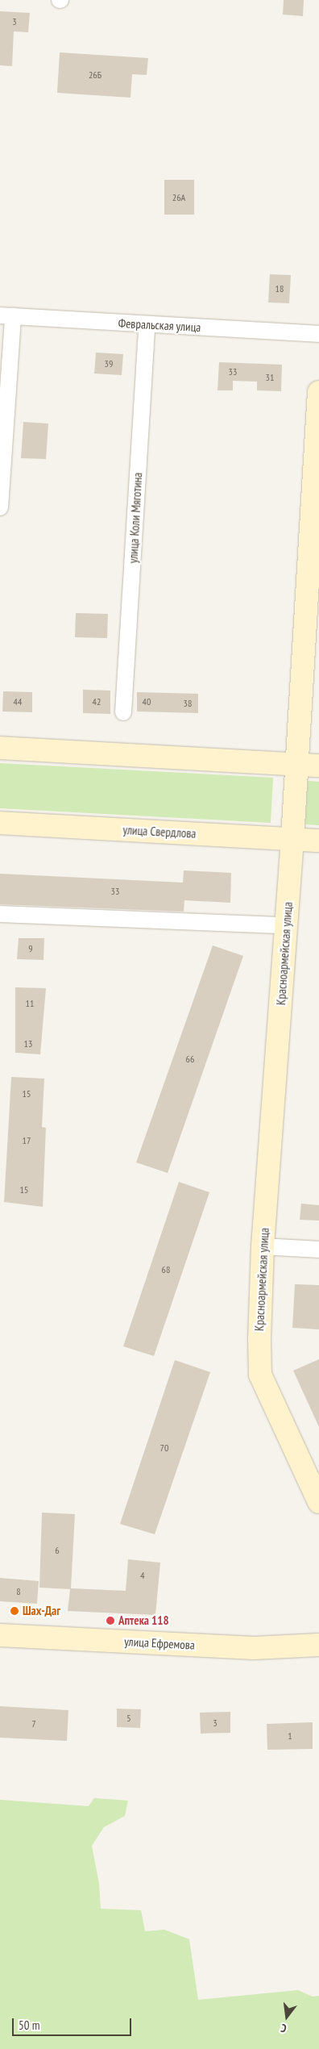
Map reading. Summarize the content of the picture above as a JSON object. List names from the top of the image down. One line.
{"streets":{"street":["Февральская улица","улица Коли Мяготина","улица Свердлова","Красноармейская улица","улица Ефремова"]},"crossings":[["Февральская улица","улица Коли Мяготина"],["улица Свердлова","Красноармейская улица"]],"places":["Шах-Даг","Аптека 118"],"house_numbers":["3","26Б","26А","18","39","33","31","44","42","40","38","33","9","11","13","66","15","17","15","68","70","6","4","8","5","3","7","1"],"scale_bar":"50 m","north":"bottom"}
